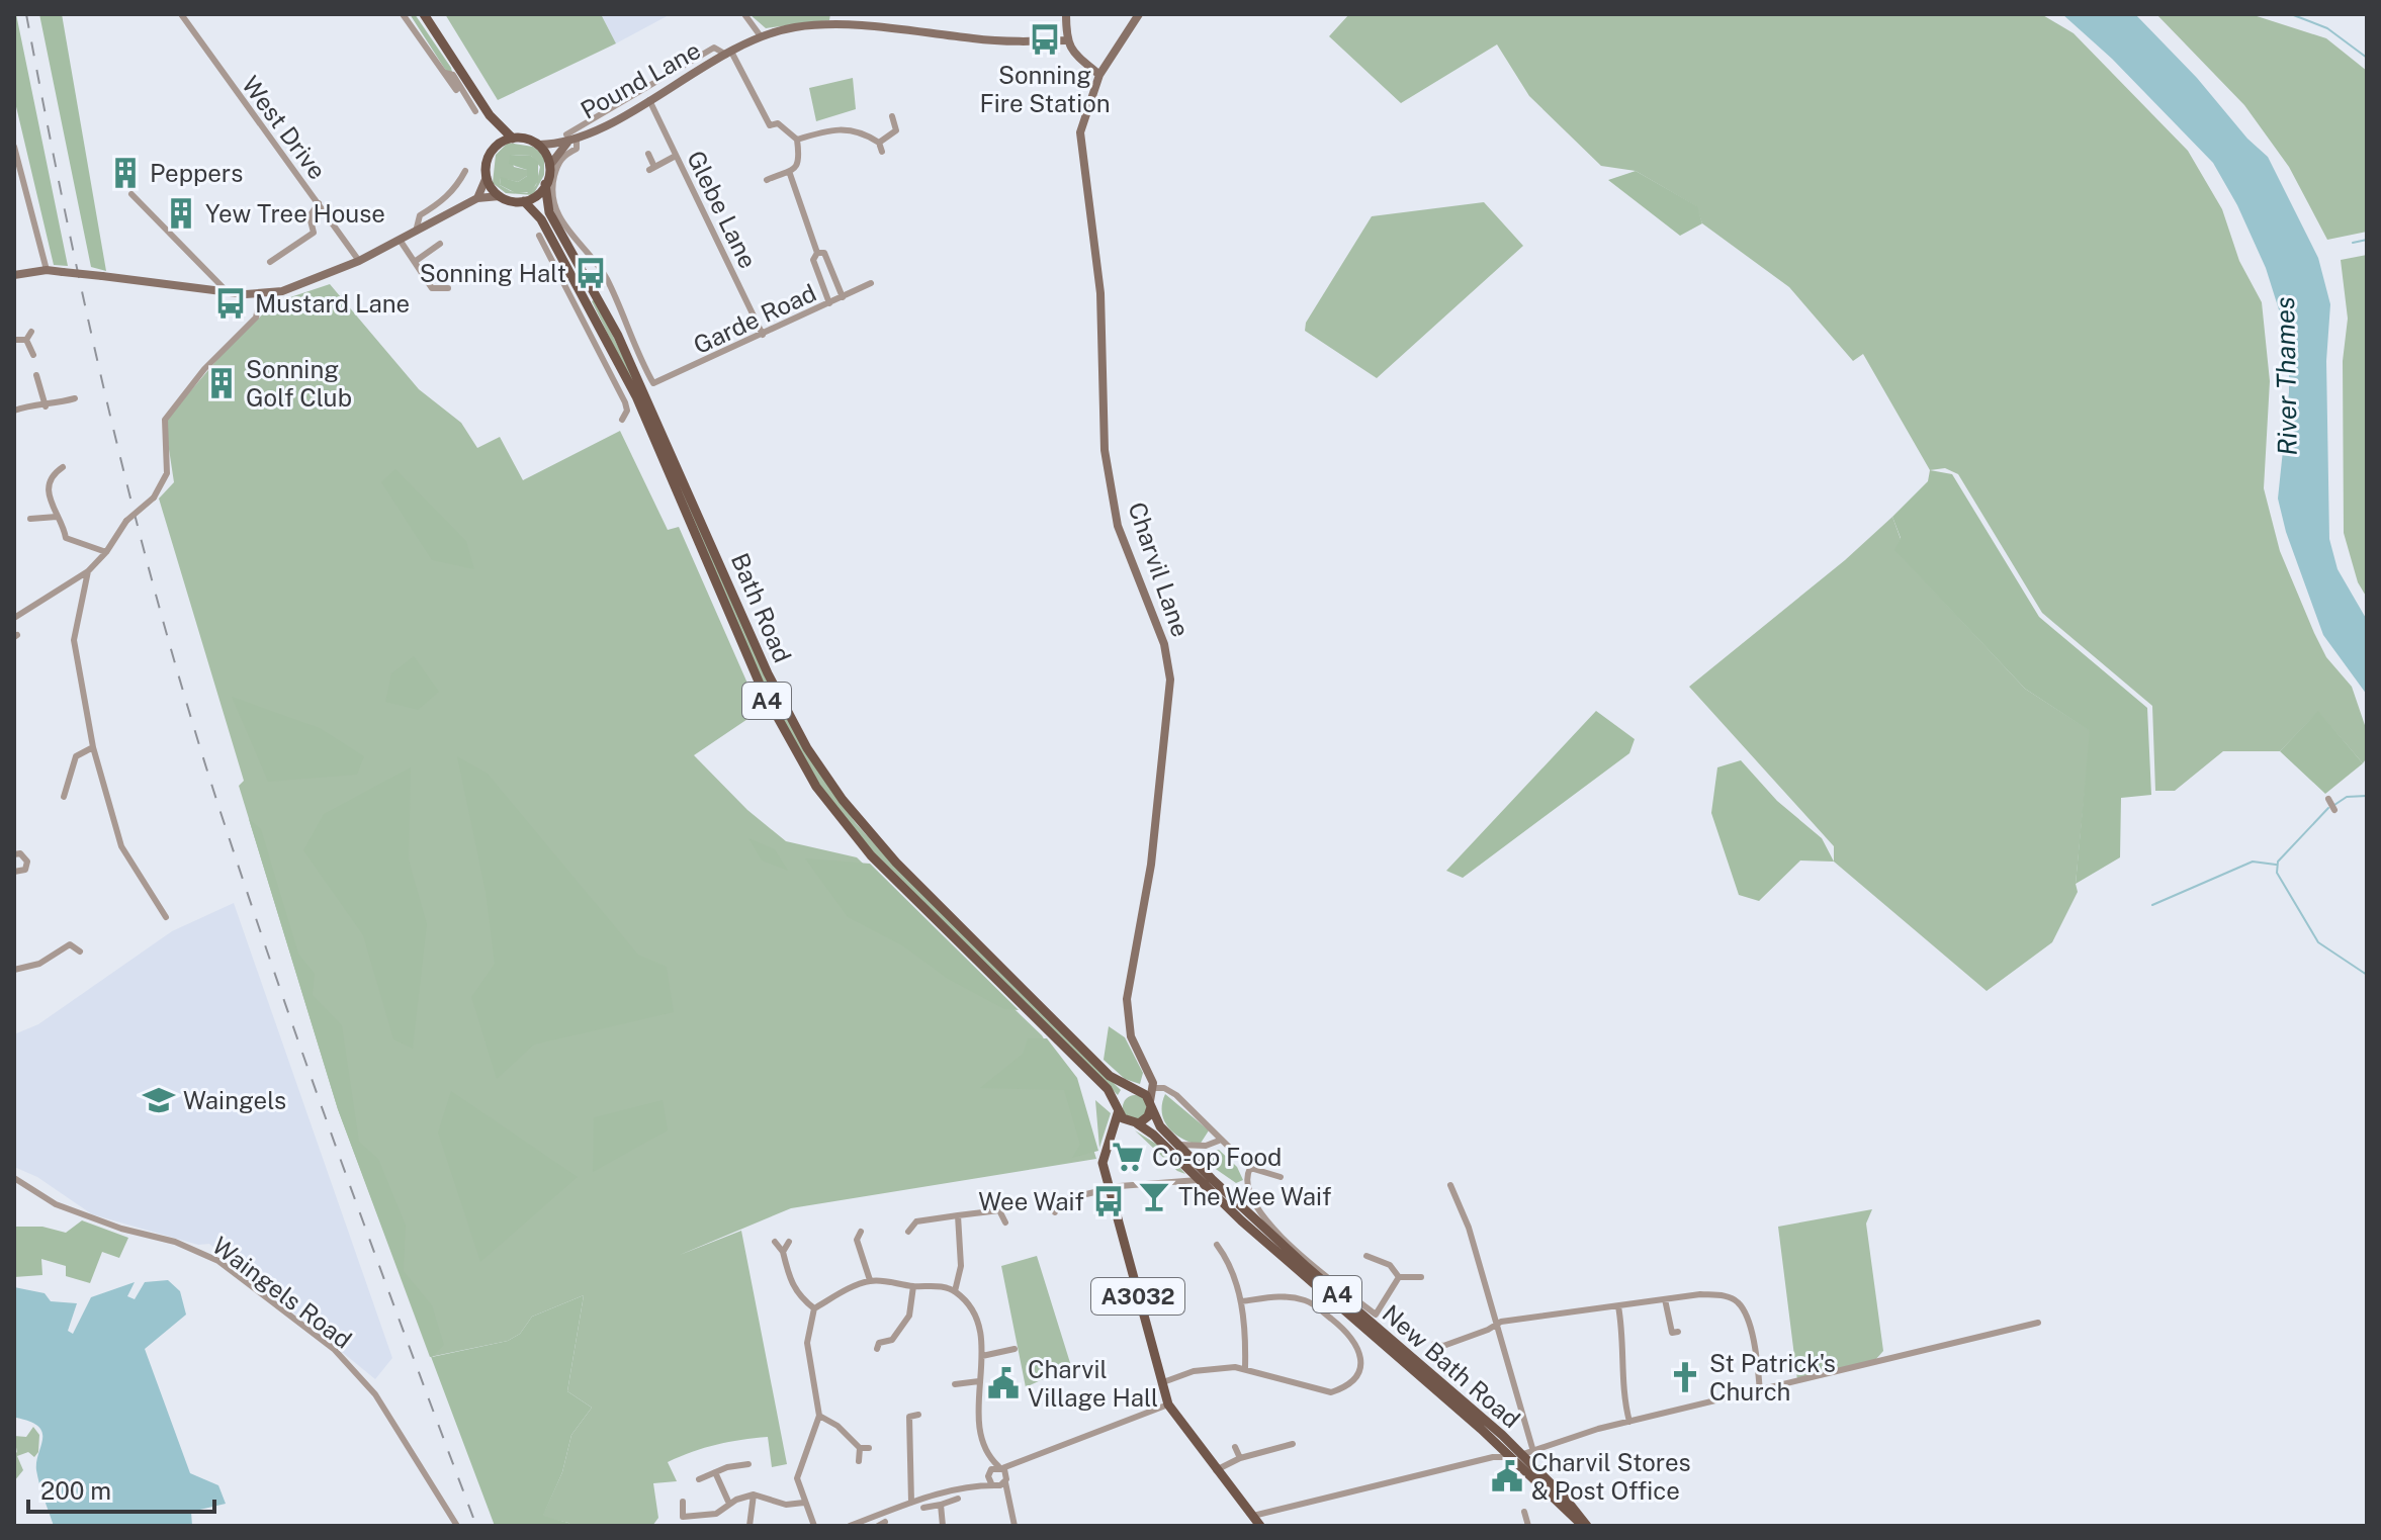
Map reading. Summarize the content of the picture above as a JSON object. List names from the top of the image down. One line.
{"streets":{"main road":["Pound Lane","Charvil Lane","Bath Road","A4","A3032","New Bath Road"],"street":["West Drive","Glebe Lane","Garde Road","Waingels Road"]},"crossings":[["Pound Lane","Glebe Lane"],["Pound Lane","Garde Road"],["Pound Lane","Bath Road"],["Glebe Lane","Garde Road"],["Charvil Lane","Bath Road"],["Charvil Lane","A3032"],["Charvil Lane","New Bath Road"],["Bath Road","A3032"],["Bath Road","New Bath Road"],["A3032","New Bath Road"]],"water":["River Thames"],"places":{"bus stop":["Sonning Fire Station","Sonning Halt","Mustard Lane","Wee Waif"],"building":["Peppers","Yew Tree House","Sonning Golf Club"],"school or university":["Waingels"],"supermarket":["Co-op Food"],"bar":["The Wee Waif"],"church":["St Patrick's Church"],"public building":["Charvil Village Hall","Charvil Stores & Post Office"]},"scale_bar":"200 m"}
